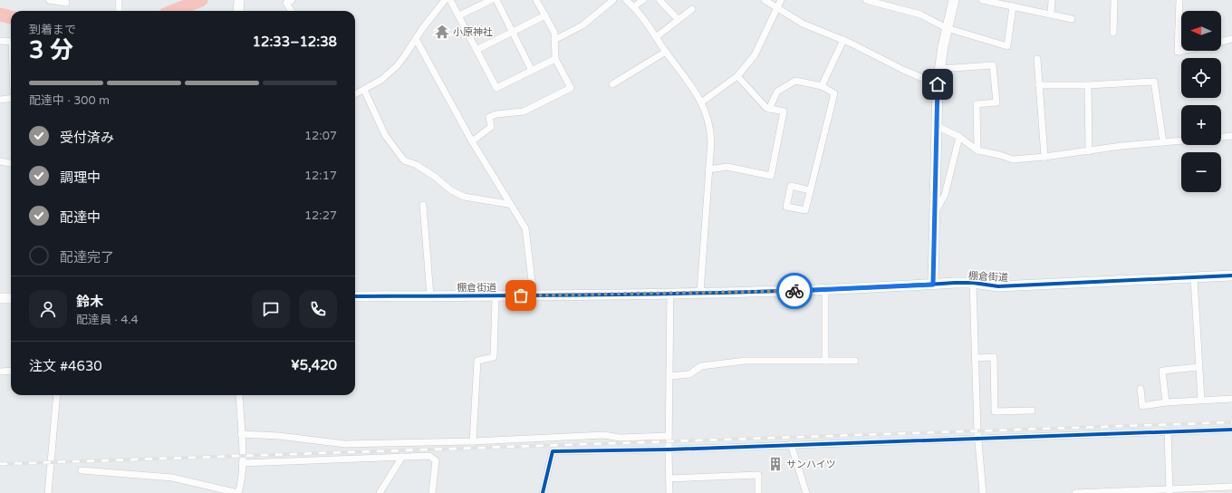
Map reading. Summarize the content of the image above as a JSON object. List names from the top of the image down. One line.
{"streets":{"street":["棚倉街道"]},"places":{"temple":["小原神社"],"building":["サンハイツ"]},"north":"left","page":{"map_buttons":["+","−"],"heading":["3 分","到着まで","12:33–12:38"],"panel":["鈴木","配達員 · 4.4","注文 #4630","¥5,420"],"bar":"配達中 · 300 m","list":[["受付済み","12:07"],["調理中","12:17"],["配達中","12:27"],"配達完了"]}}
